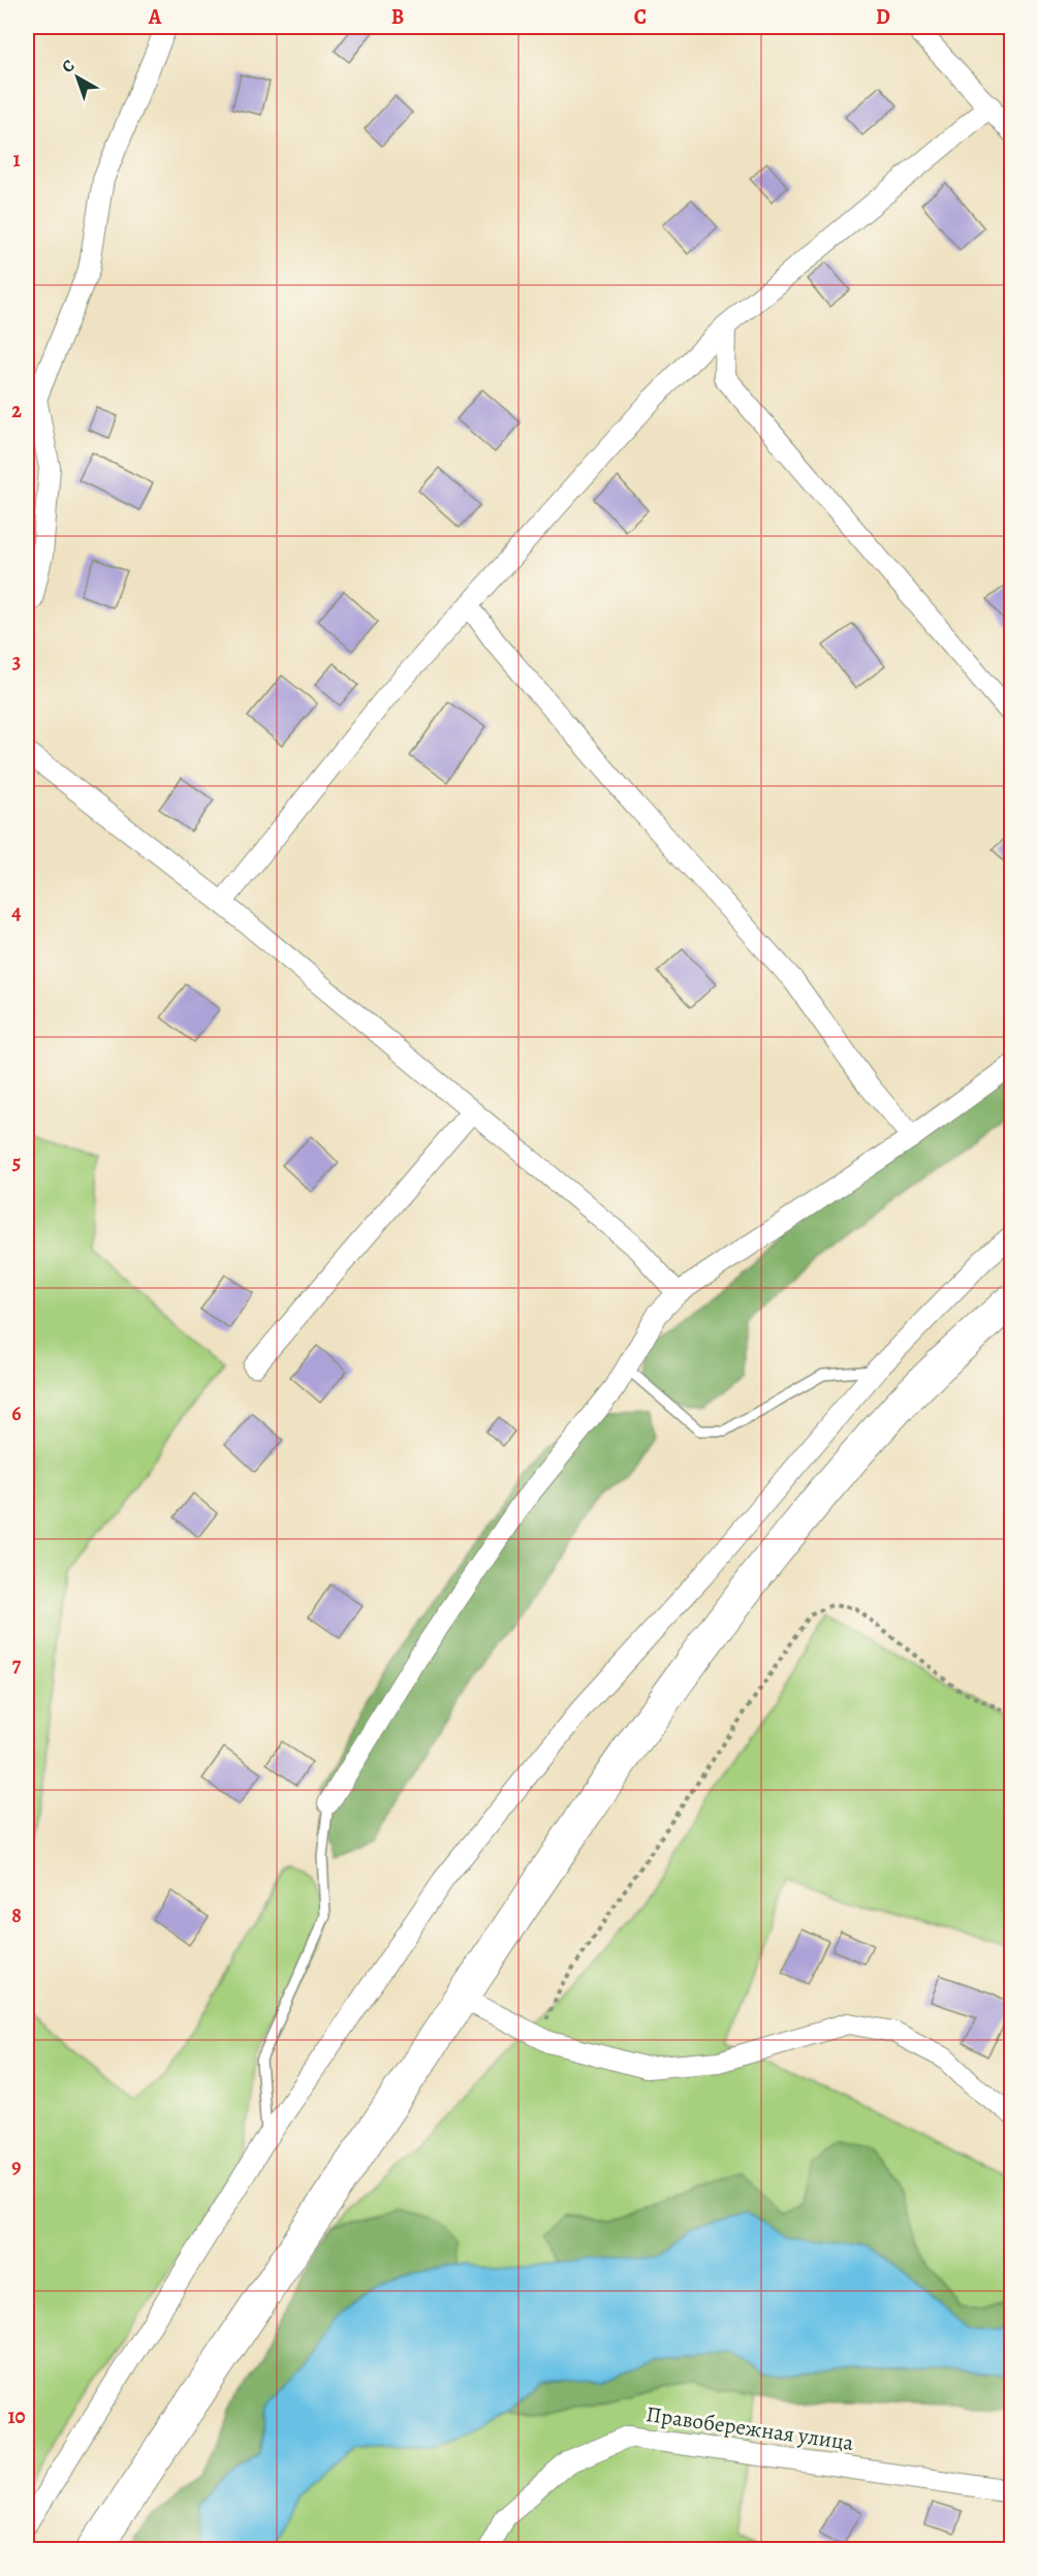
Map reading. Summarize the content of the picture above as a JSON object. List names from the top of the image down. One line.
{"streets":{"street":["Правобережная улица"]},"north":"top left","grid":{"columns":["A","B","C","D"],"rows":["1","2","3","4","5","6","7","8","9","10"]}}
